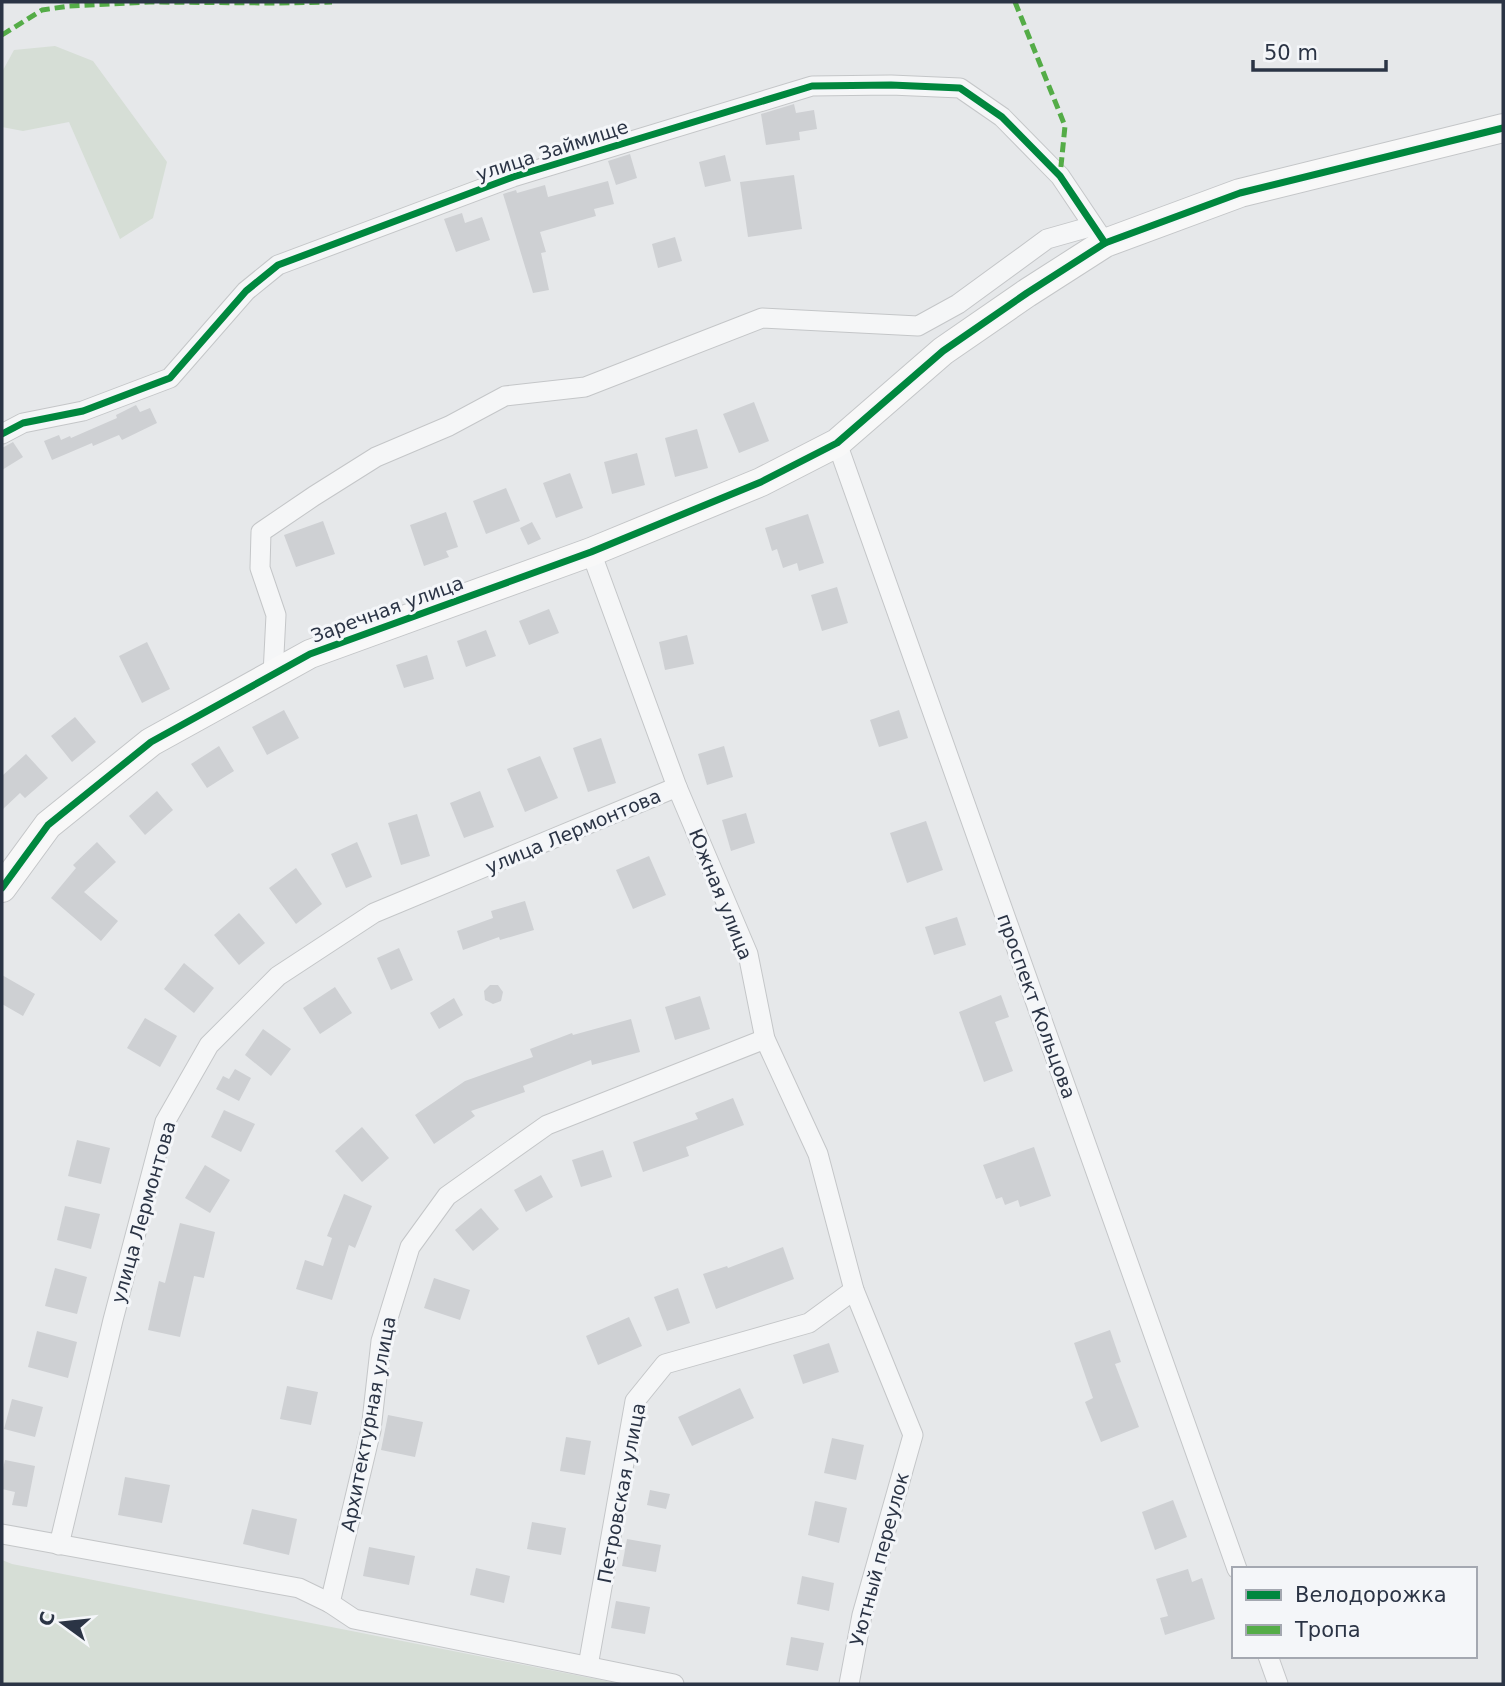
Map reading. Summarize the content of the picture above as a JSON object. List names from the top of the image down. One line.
{"streets":{"street":["улица Займище","Заречная улица","улица Лермонтова","Южная улица","проспект Кольцова","Архитектурная улица","Петровская улица","Уютный переулок"]},"crossings":[["улица Займище","Заречная улица"],["Заречная улица","Южная улица"],["Заречная улица","проспект Кольцова"],["улица Лермонтова","Южная улица"],["Южная улица","Архитектурная улица"],["Южная улица","Петровская улица"],["Южная улица","Уютный переулок"]],"legend":["Велодорожка","Тропа"],"scale_bar":"50 m","north":"left"}
